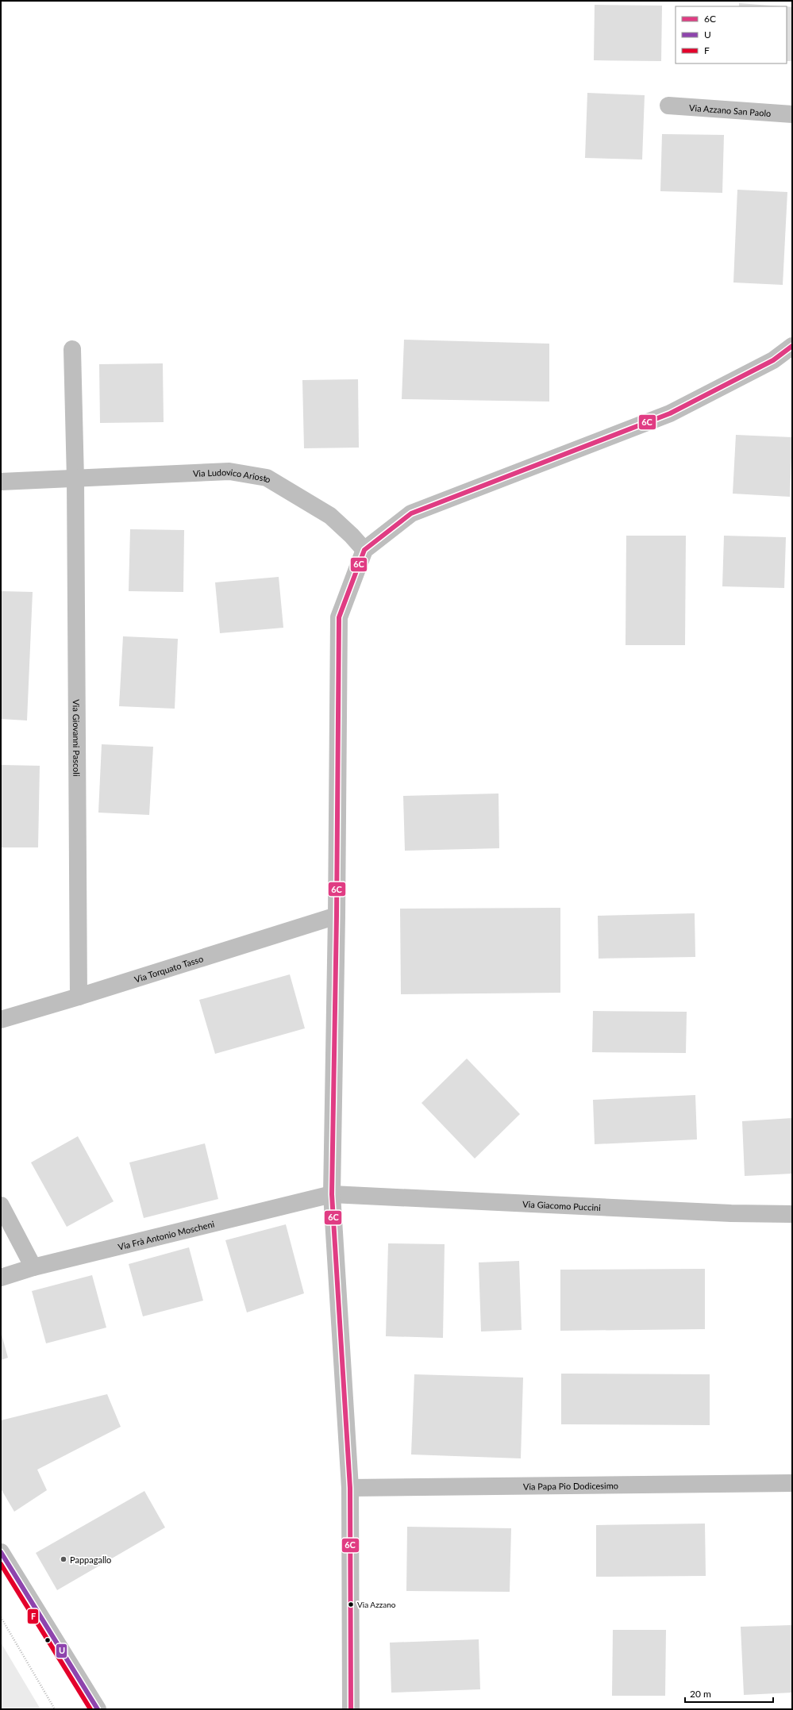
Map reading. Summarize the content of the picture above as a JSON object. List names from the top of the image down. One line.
{"streets":{"street":["Via Azzano San Paolo","Via Ludovico Ariosto","Via Giovanni Pascoli","Via Torquato Tasso","Via Giacomo Puccini","Via Frà Antonio Moscheni","Via Papa Pio Dodicesimo"]},"crossings":[["Via Ludovico Ariosto","Via Giovanni Pascoli"],["Via Giovanni Pascoli","Via Torquato Tasso"],["Via Giacomo Puccini","Via Frà Antonio Moscheni"]],"places":["Pappagallo","Via Azzano"],"lines":["transit line 6C","transit line U","transit line F"],"legend":["6C","U","F"],"scale_bar":"20 m"}
